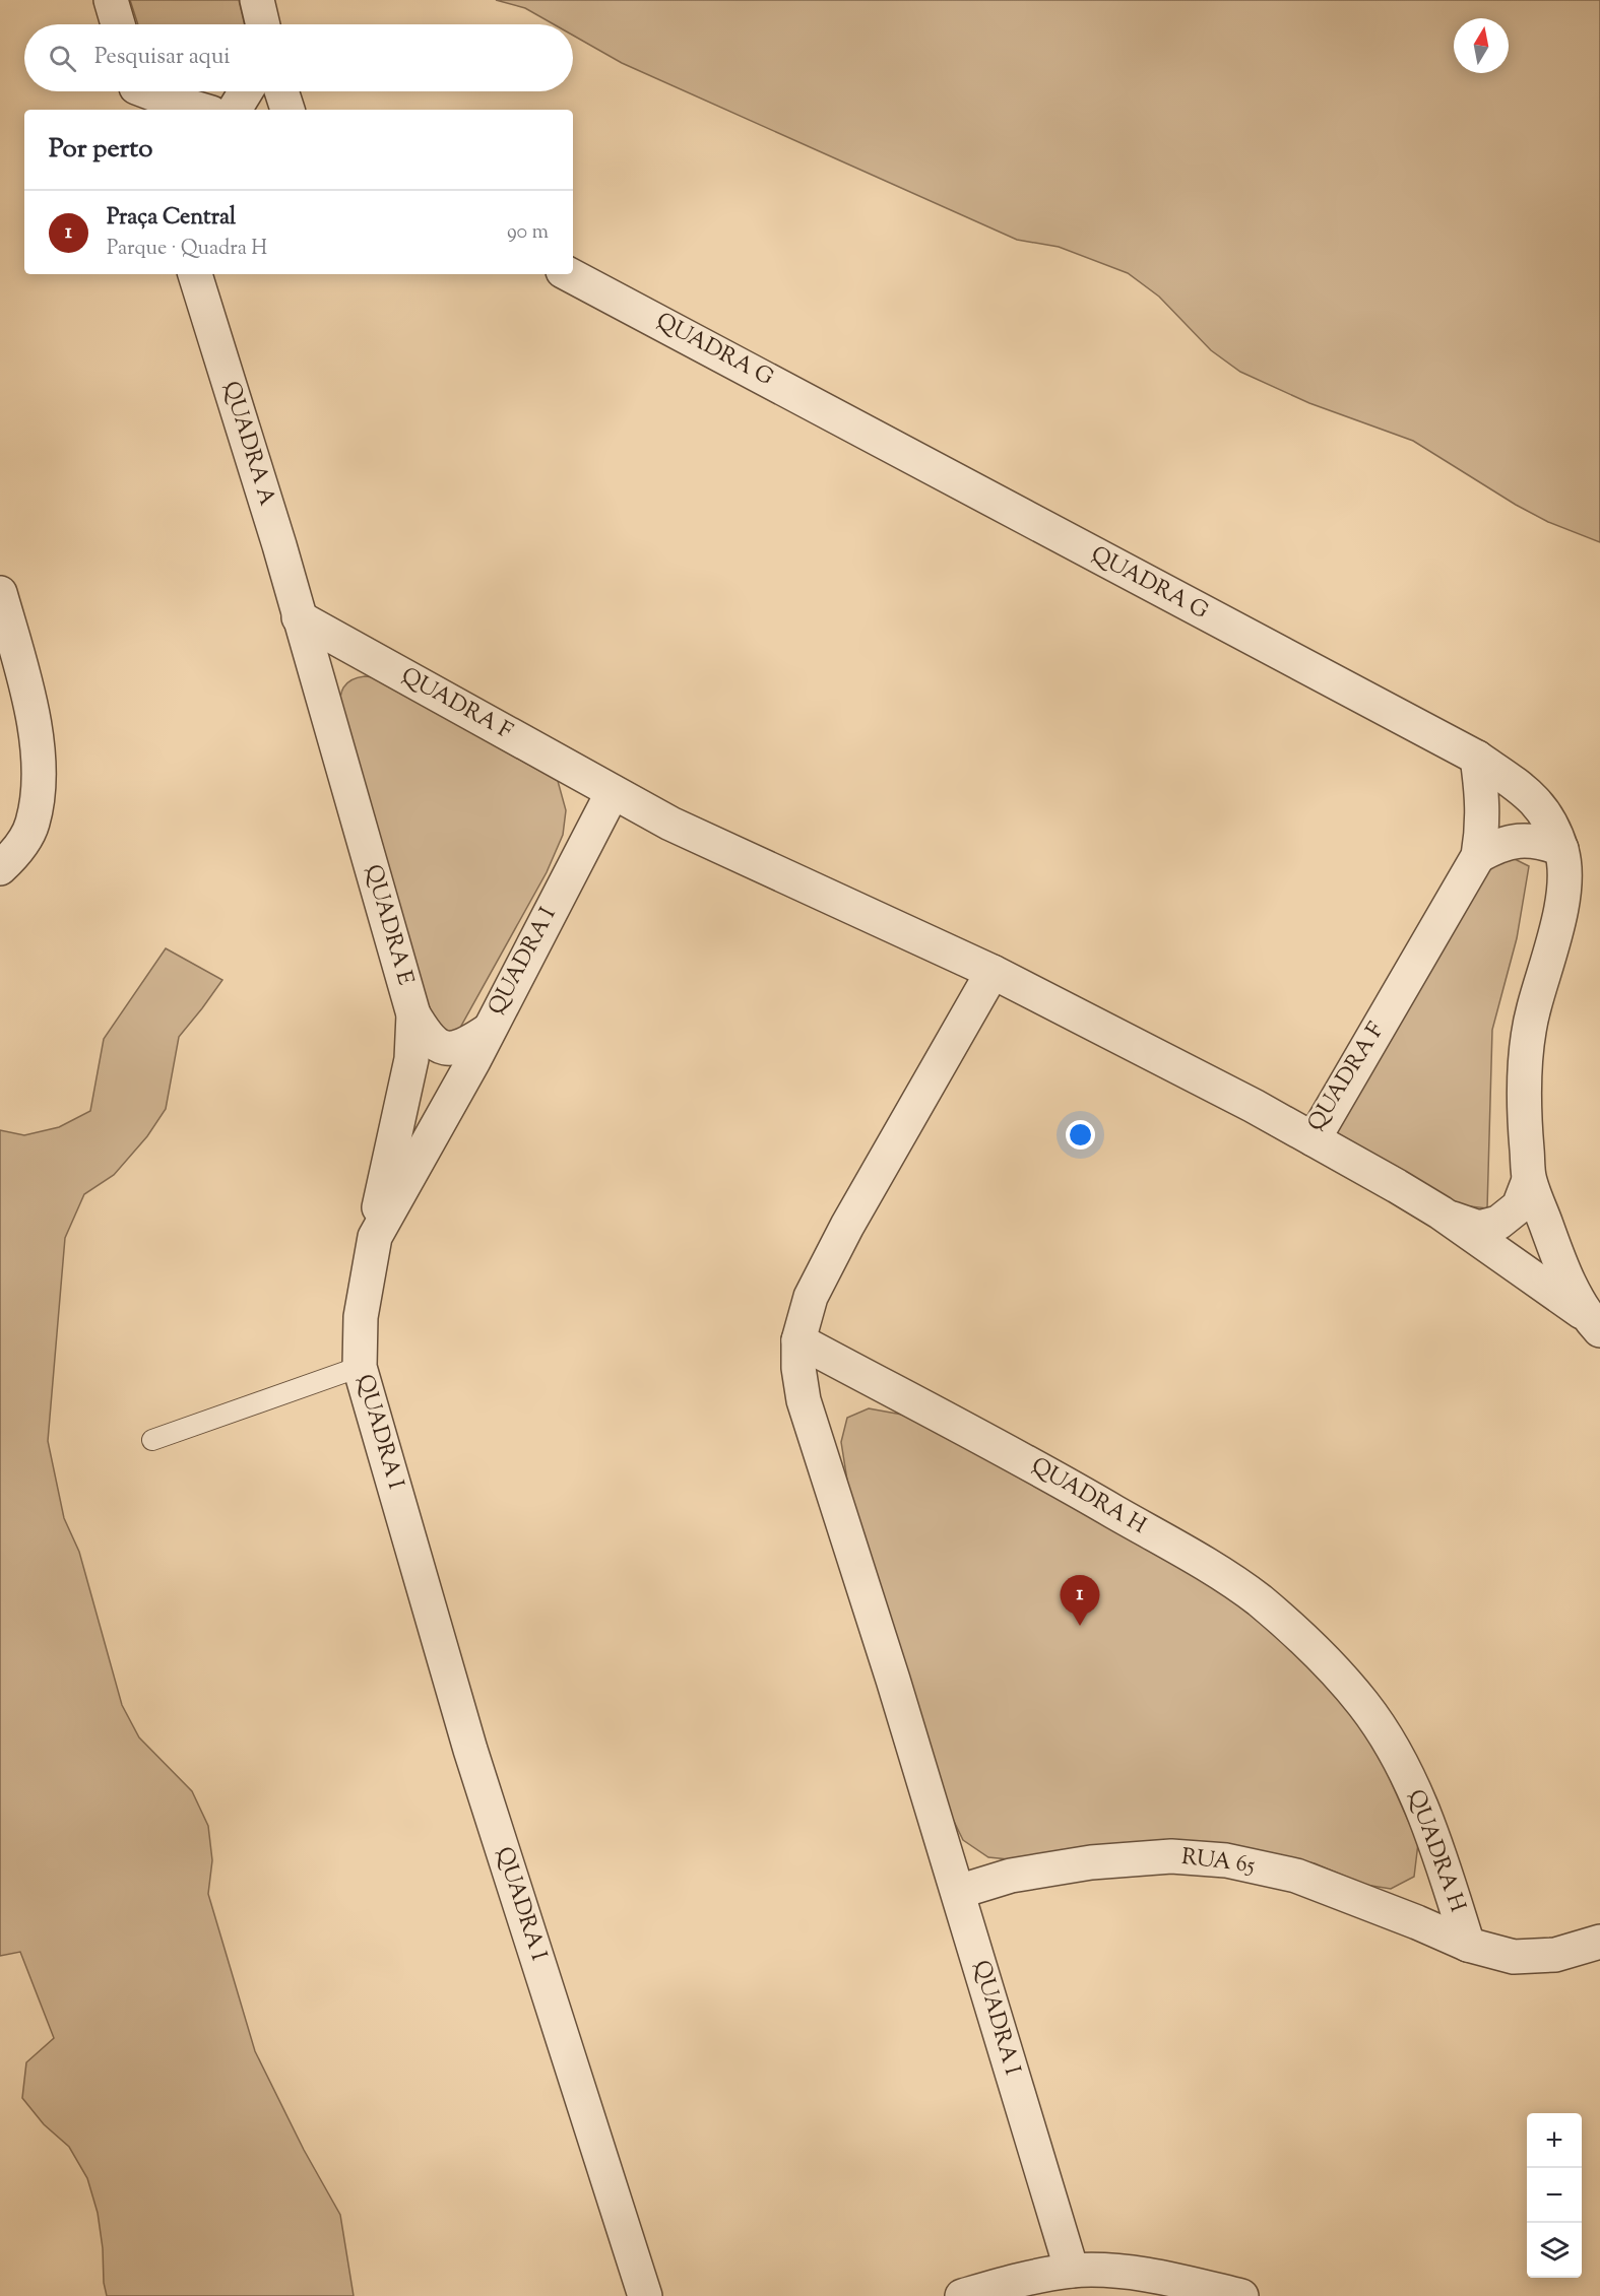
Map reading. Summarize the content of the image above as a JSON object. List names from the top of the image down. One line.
{"streets":{"street":["QUADRA G","QUADRA A","QUADRA F","QUADRA E","QUADRA I","QUADRA H","RUA 65"]},"crossings":[["QUADRA G","QUADRA F"],["QUADRA A","QUADRA F"],["QUADRA A","QUADRA E"],["QUADRA F","QUADRA E"],["QUADRA F","QUADRA I"],["QUADRA E","QUADRA I"],["QUADRA I","QUADRA H"],["QUADRA I","RUA 65"],["QUADRA H","RUA 65"]],"north":"top","page":{"search":"Pesquisar aqui","heading":"Por perto","list":[{"mark":"1","name":"Praça Central","note":"Parque · Quadra H","value":"90 m"}],"pins":"1","map_buttons":["+","−"]}}
